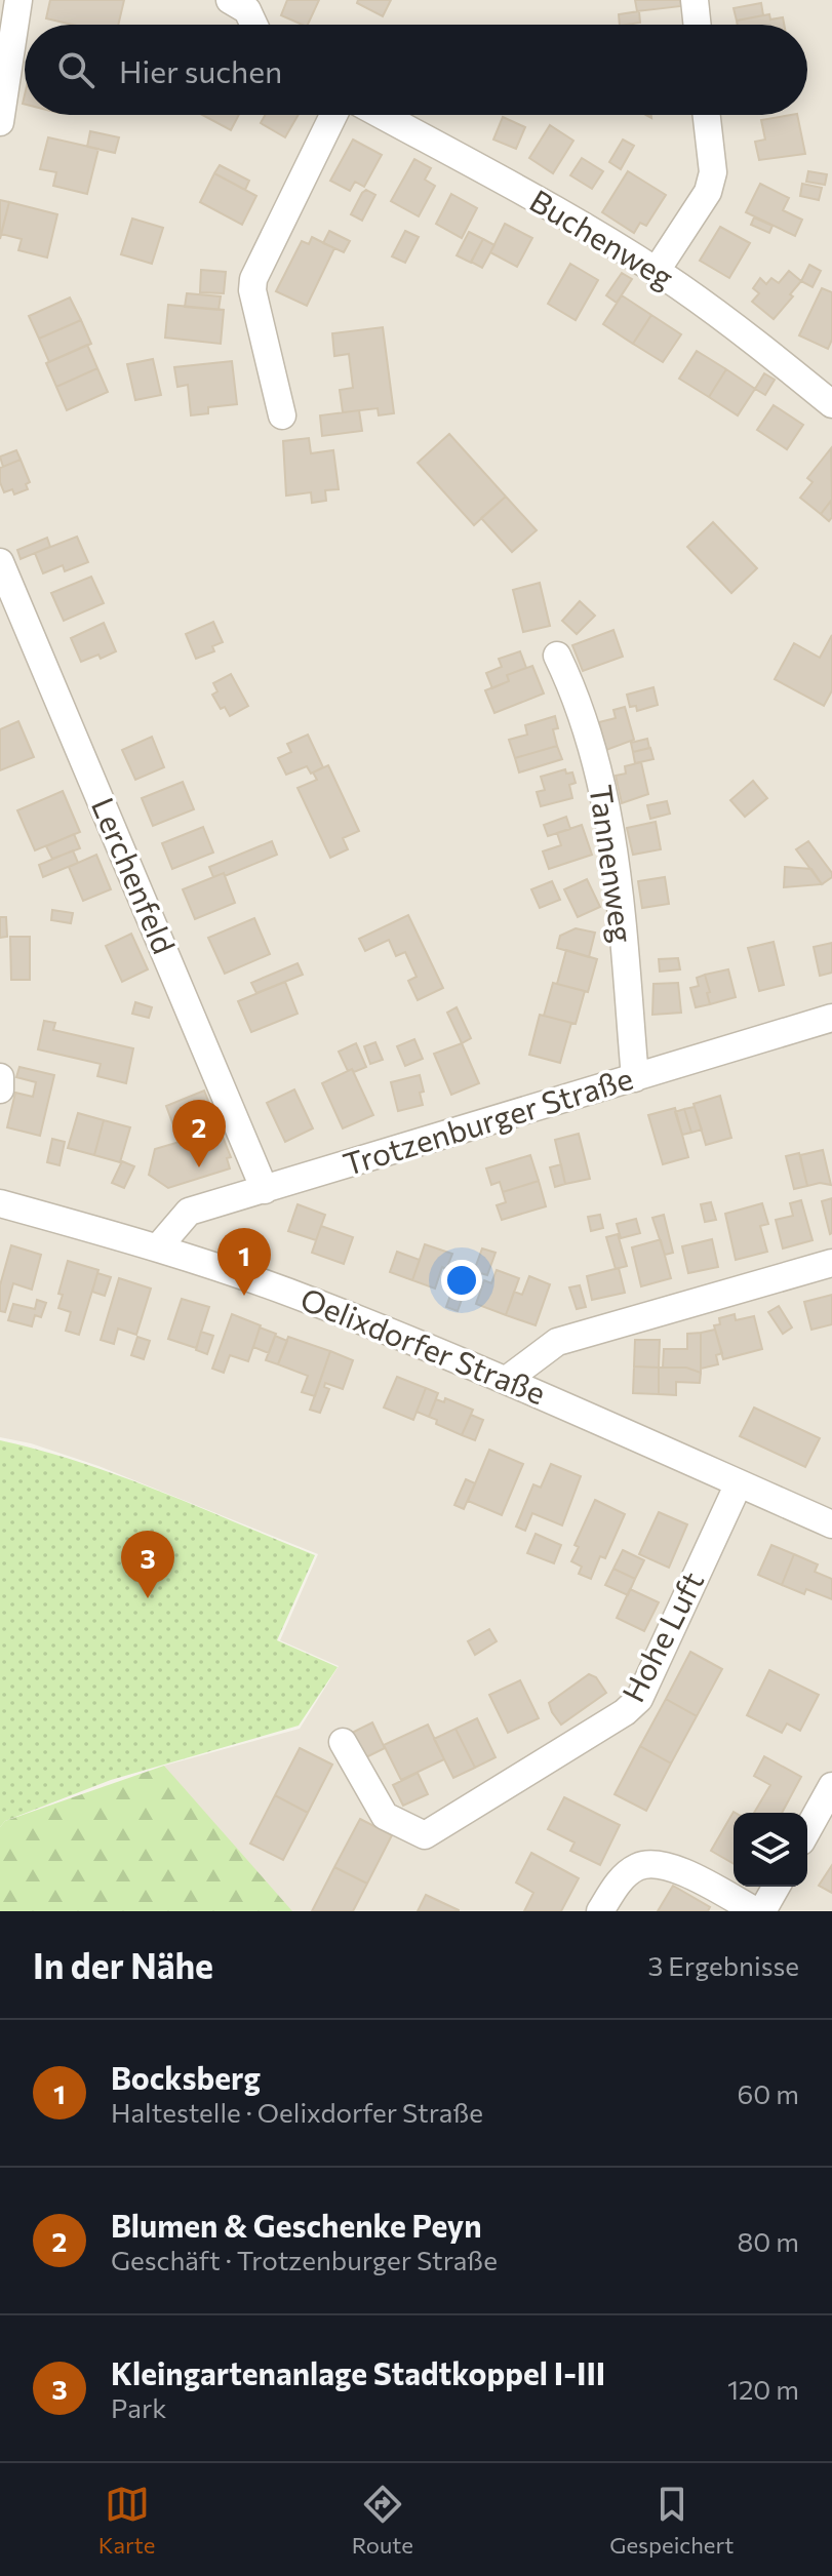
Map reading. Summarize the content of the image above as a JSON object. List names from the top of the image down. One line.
{"streets":{"street":["Buchenweg","Tannenweg","Lerchenfeld","Trotzenburger Straße","Oelixdorfer Straße","Hohe Luft"]},"crossings":[["Tannenweg","Trotzenburger Straße"],["Lerchenfeld","Trotzenburger Straße"],["Trotzenburger Straße","Oelixdorfer Straße"],["Oelixdorfer Straße","Hohe Luft"]],"page":{"search":"Hier suchen","pins":["2","1","3"],"heading":["In der Nähe","3 Ergebnisse"],"list":[{"mark":"1","name":"Bocksberg","note":"Haltestelle · Oelixdorfer Straße","value":"60 m"},{"mark":"2","name":"Blumen & Geschenke Peyn","note":"Geschäft · Trotzenburger Straße","value":"80 m"},{"mark":"3","name":"Kleingartenanlage Stadtkoppel I-III","note":"Park","value":"120 m"}],"nav":["Karte","Route","Gespeichert"]}}
